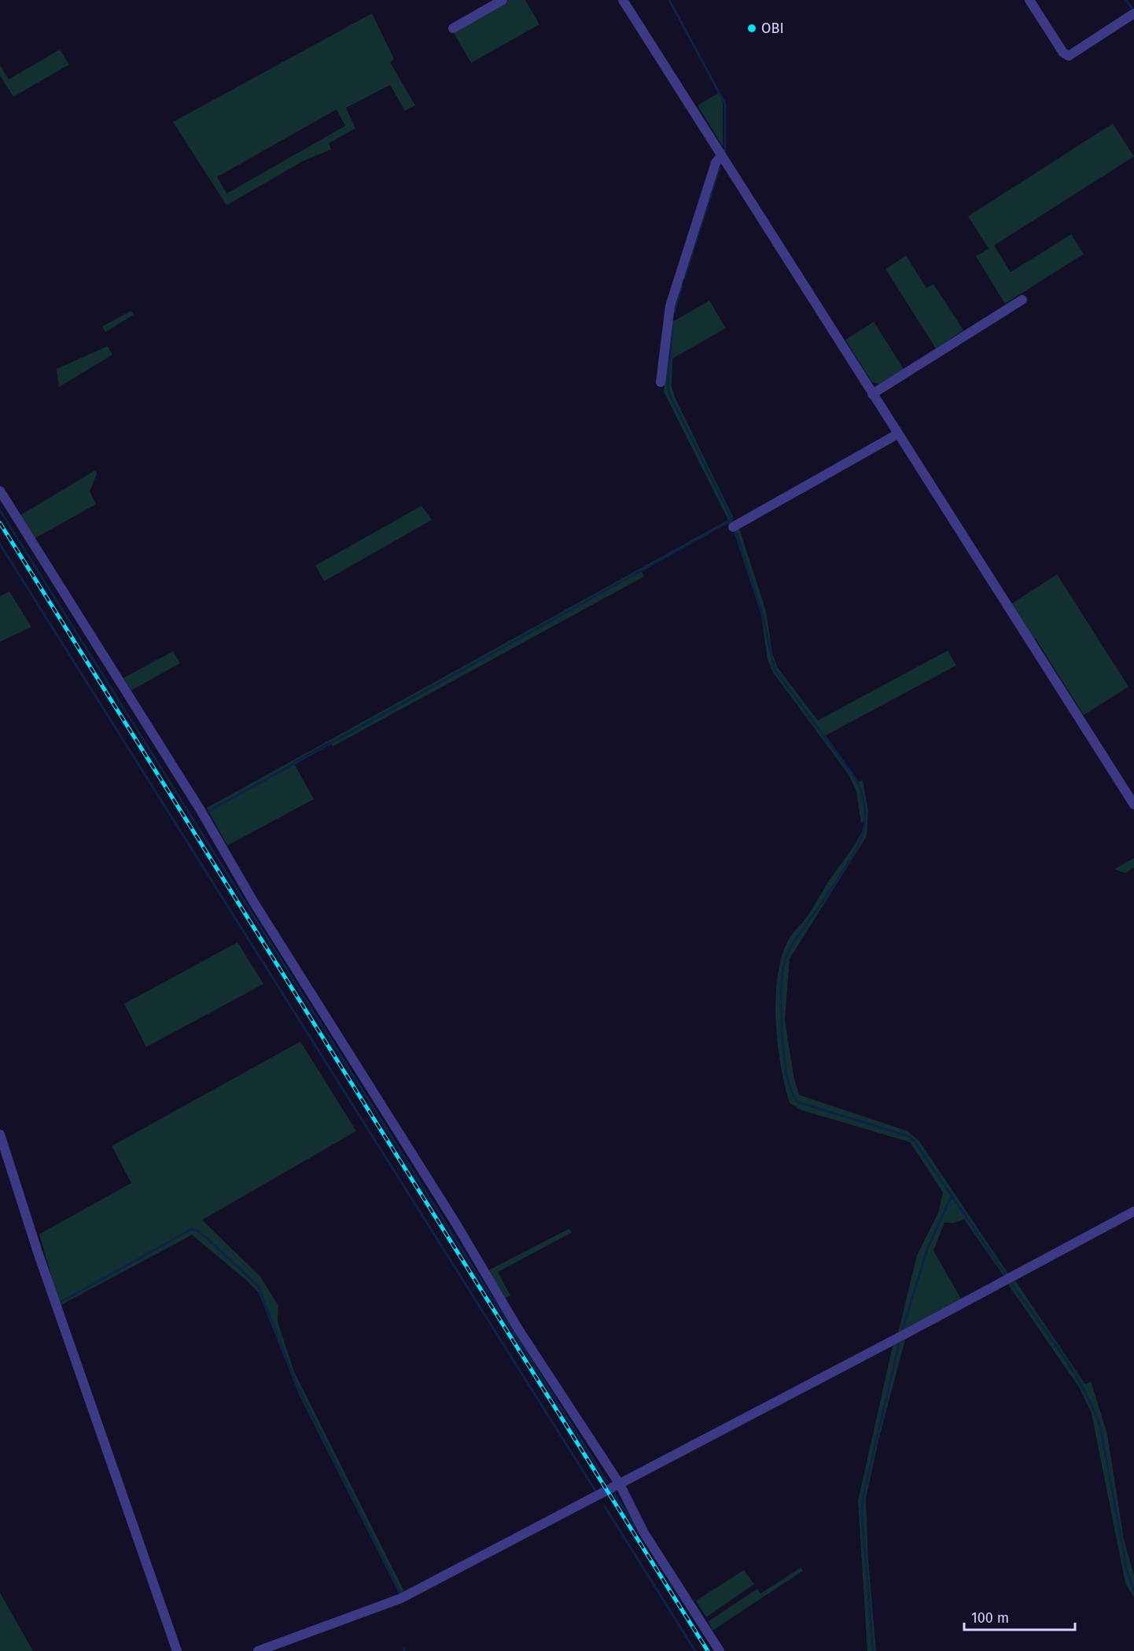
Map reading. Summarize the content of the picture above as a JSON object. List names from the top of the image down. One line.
{"places":["OBI"],"scale_bar":"100 m"}
